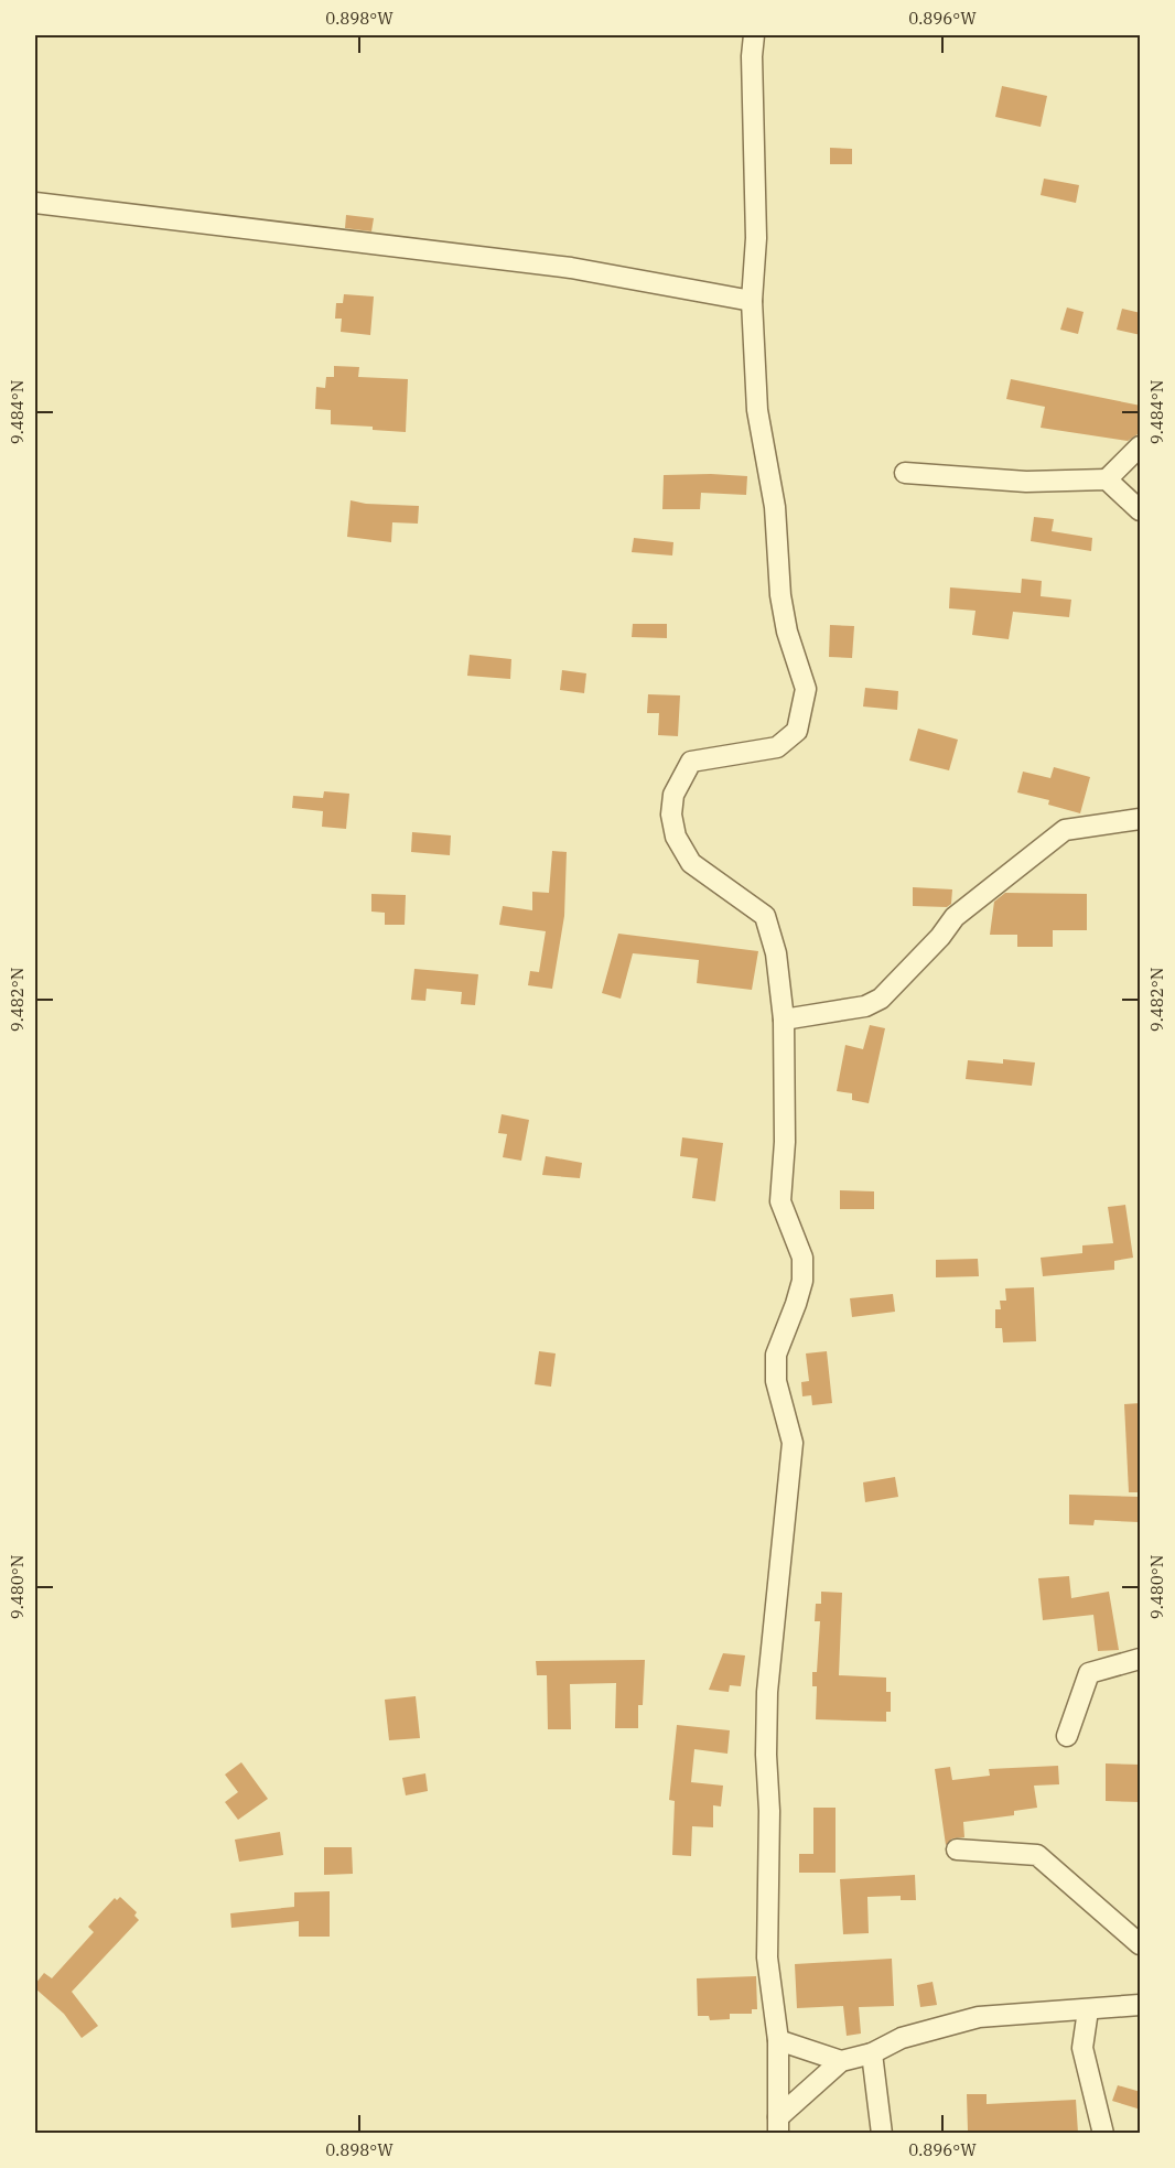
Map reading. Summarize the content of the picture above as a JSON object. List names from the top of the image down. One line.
{"coordinates":["0.898°W","0.896°W","9.484°N","9.482°N","9.480°N"]}
